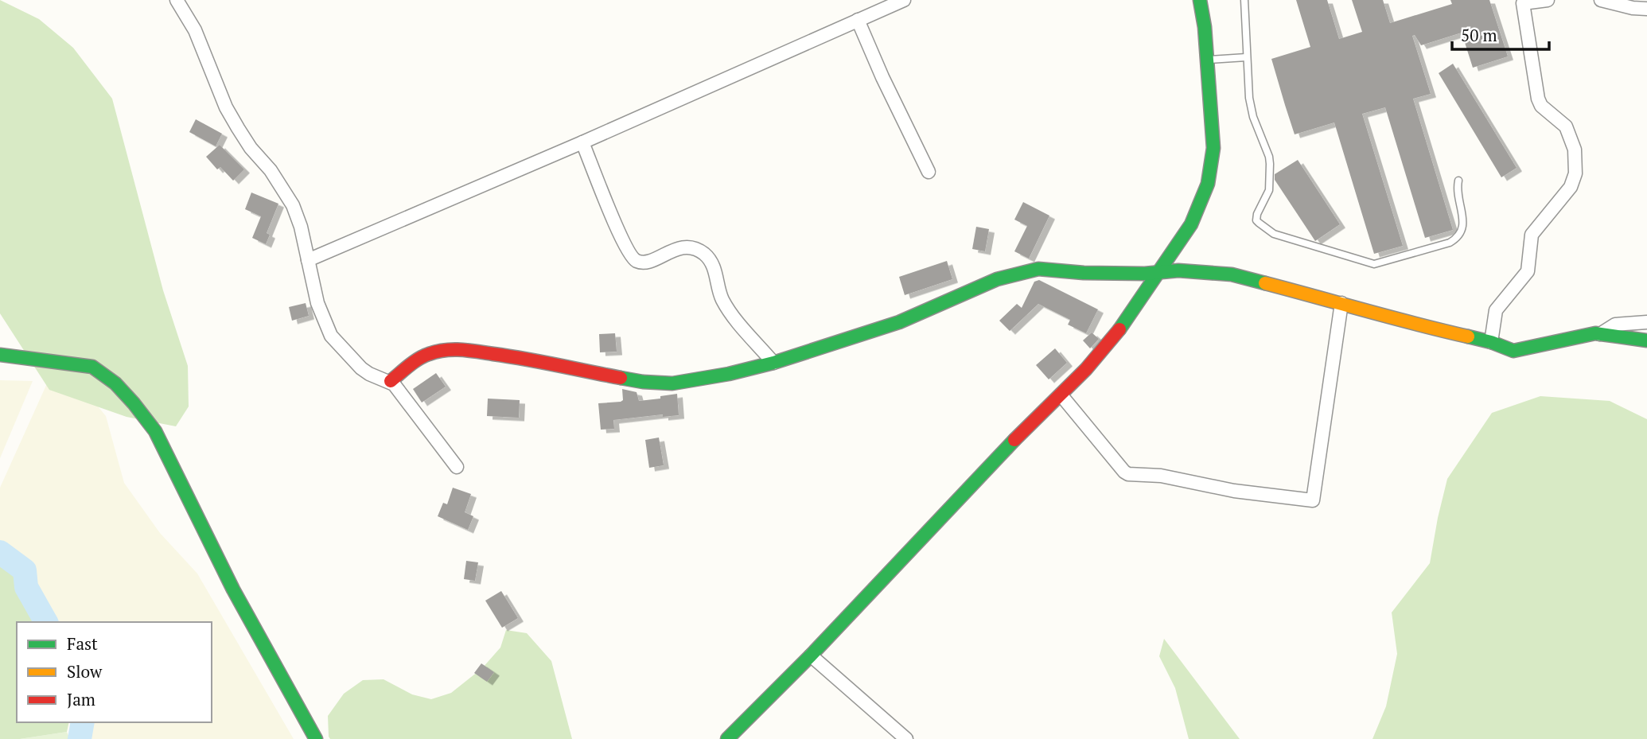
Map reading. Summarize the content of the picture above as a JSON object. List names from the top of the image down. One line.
{"legend":["Fast","Slow","Jam"],"scale_bar":"50 m"}
